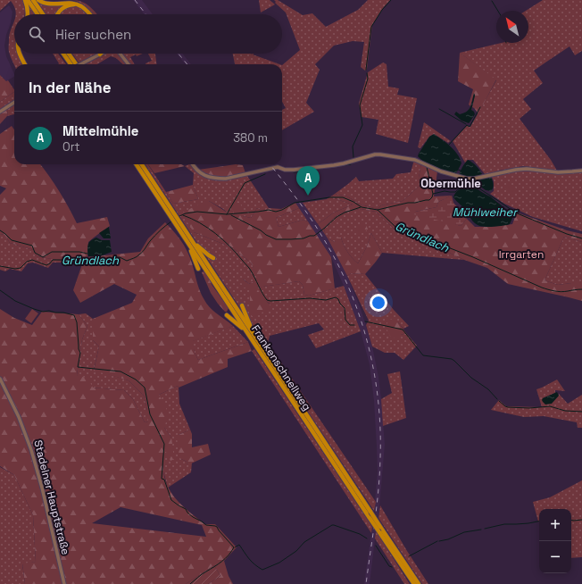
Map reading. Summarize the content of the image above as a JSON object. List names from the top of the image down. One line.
{"streets":{"highway":["Frankenschnellweg"],"street":["Stadelner Hauptstraße"]},"districts":["Obermühle"],"water":["Mühlweiher","Gründlach"],"parks":["Irrgarten"],"north":"top left","page":{"search":"Hier suchen","heading":"In der Nähe","list":[{"mark":"A","name":"Mittelmühle","note":"Ort","value":"380 m"}],"pins":"A","map_buttons":["+","−"]}}
